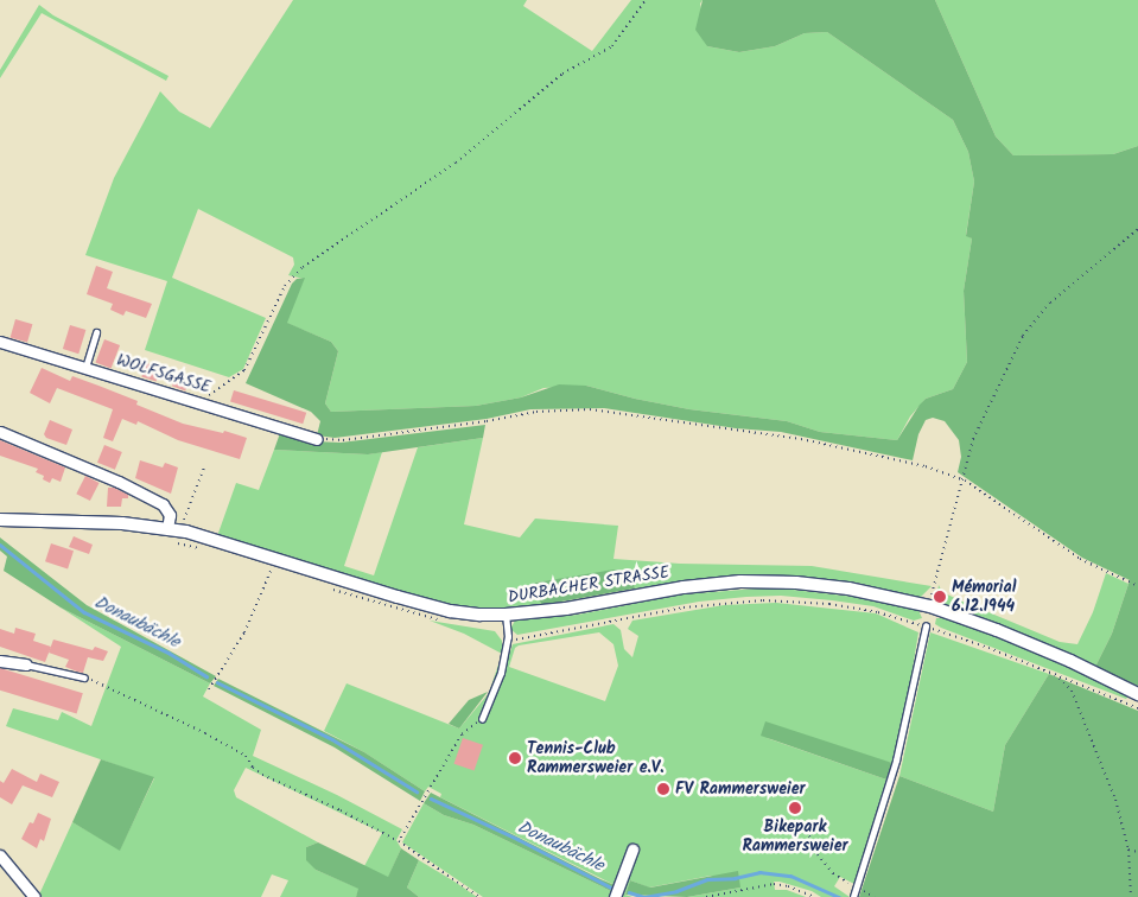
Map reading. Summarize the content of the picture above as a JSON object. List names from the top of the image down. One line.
{"streets":{"street":["WOLFSGASSE","DURBACHER STRASSE"]},"water":["Donaubächle"],"places":["Mémorial 6.12.1944","Tennis-Club Rammersweier e.V.","FV Rammersweier","Bikepark Rammersweier"]}
